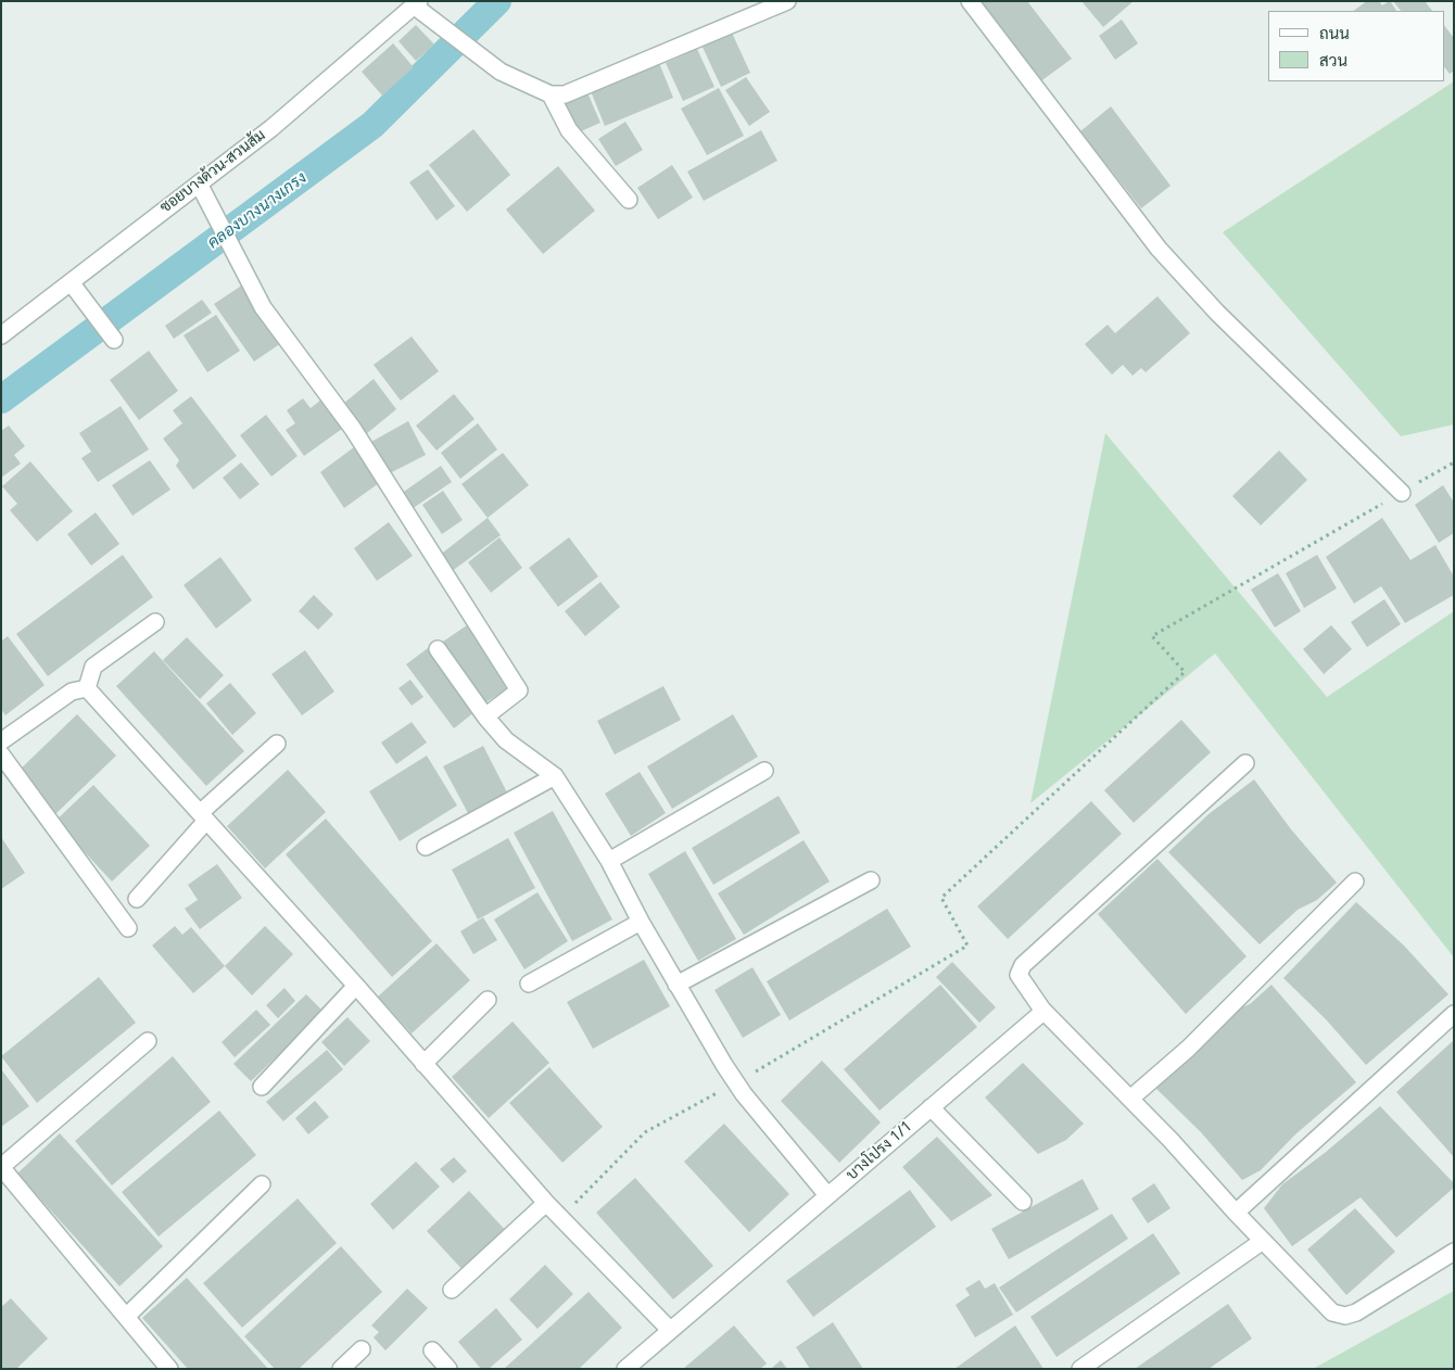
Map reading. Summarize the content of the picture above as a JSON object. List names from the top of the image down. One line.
{"streets":{"street":["ซอยบางด้วน-สวนส้ม","บางโปรง 1/1"]},"water":["คลองบางนางเกรง"],"legend":["ถนน","สวน"]}
